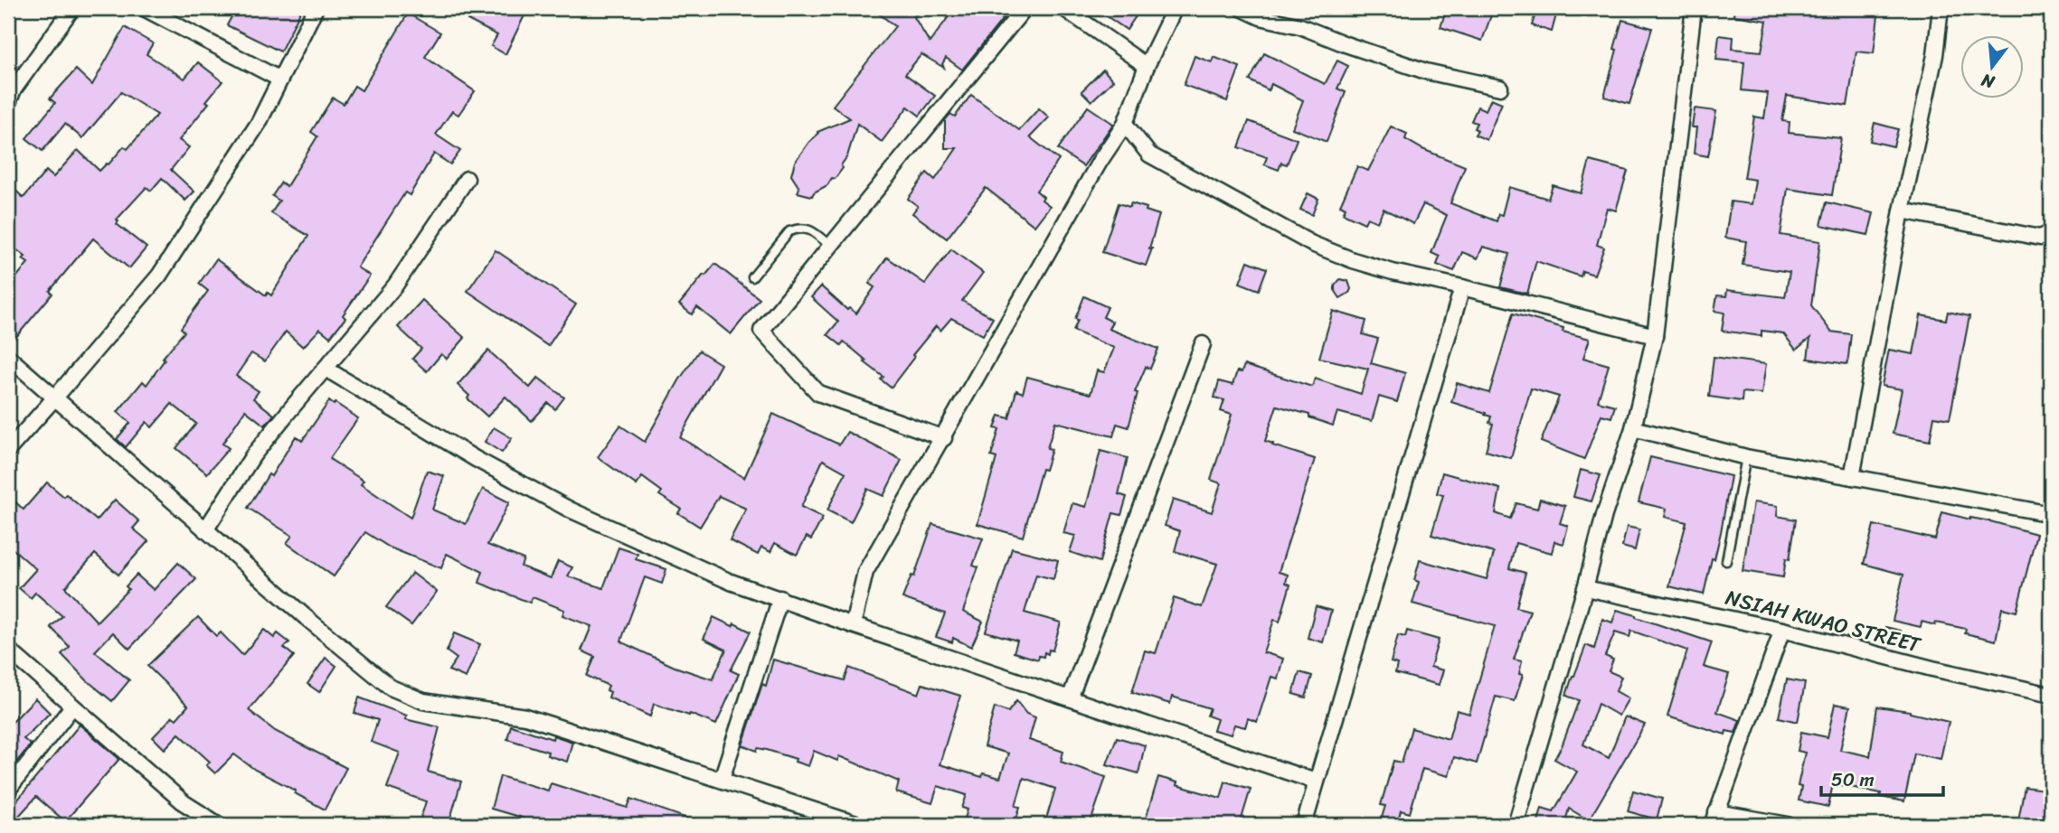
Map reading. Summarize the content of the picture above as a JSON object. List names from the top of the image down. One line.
{"streets":{"street":["NSIAH KWAO STREET"]},"scale_bar":"50 m","north":"bottom"}
